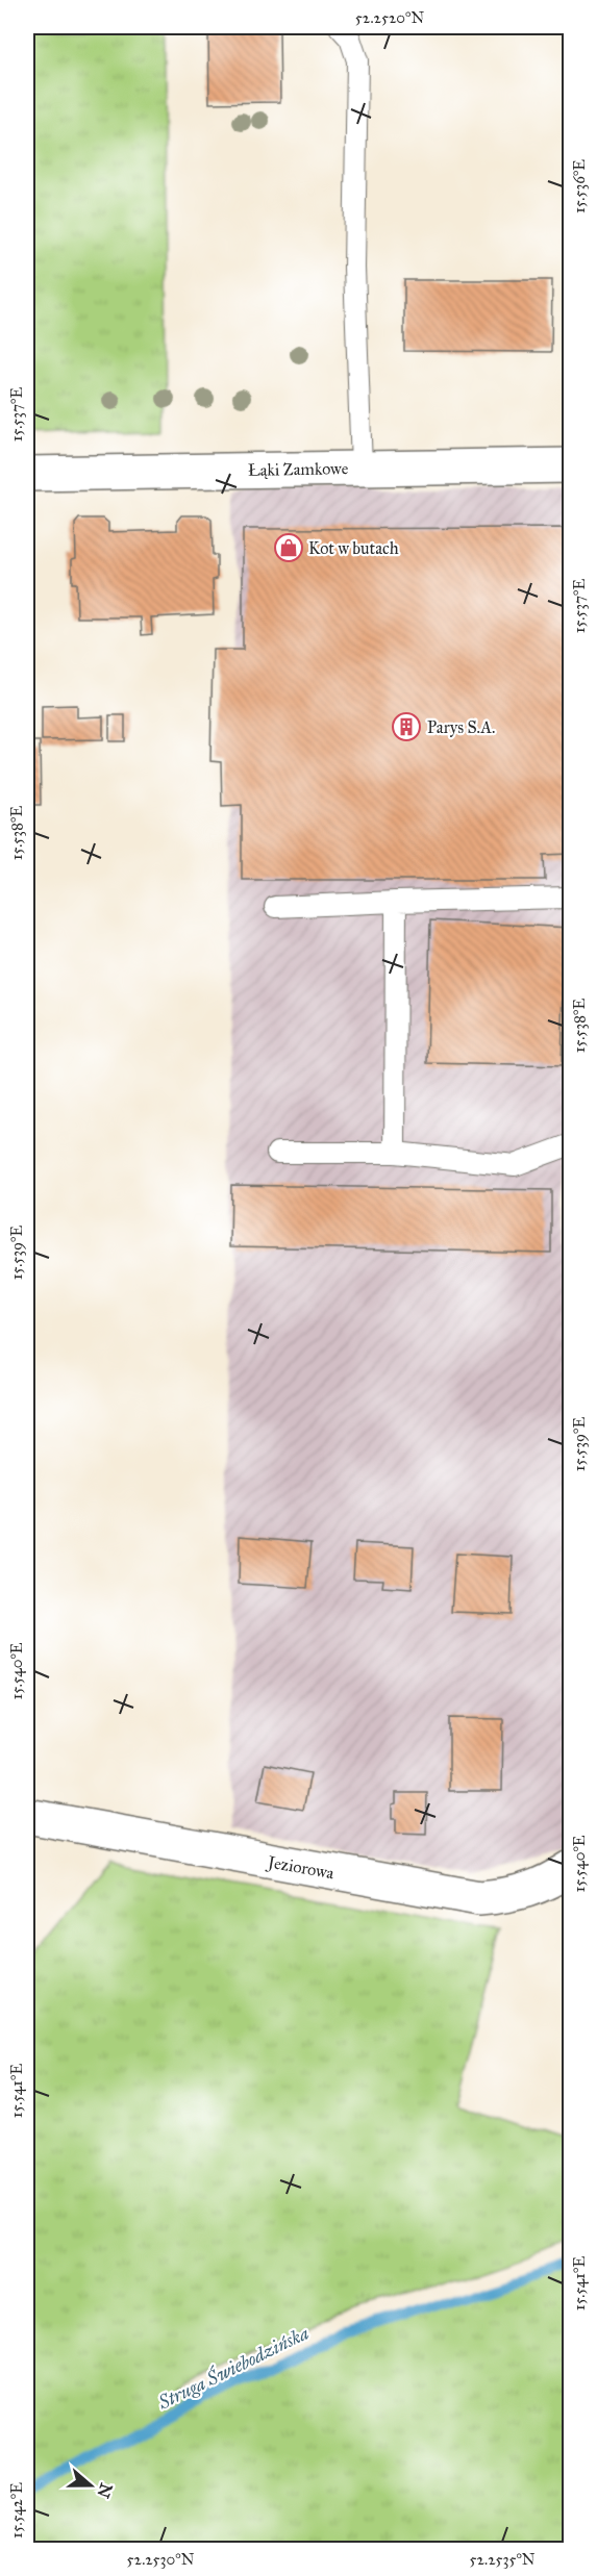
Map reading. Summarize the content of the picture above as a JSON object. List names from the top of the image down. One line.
{"streets":{"street":["Łąki Zamkowe","Jeziorowa"]},"water":["Struga Świebodzińska"],"places":{"shop":["Kot w butach"],"building":["Parys S.A."]},"north":"right","coordinates":["52.2520°N","15.536°E","15.537°E","15.538°E","15.539°E","15.540°E","15.541°E","15.542°E","52.2530°N","52.2535°N"]}
